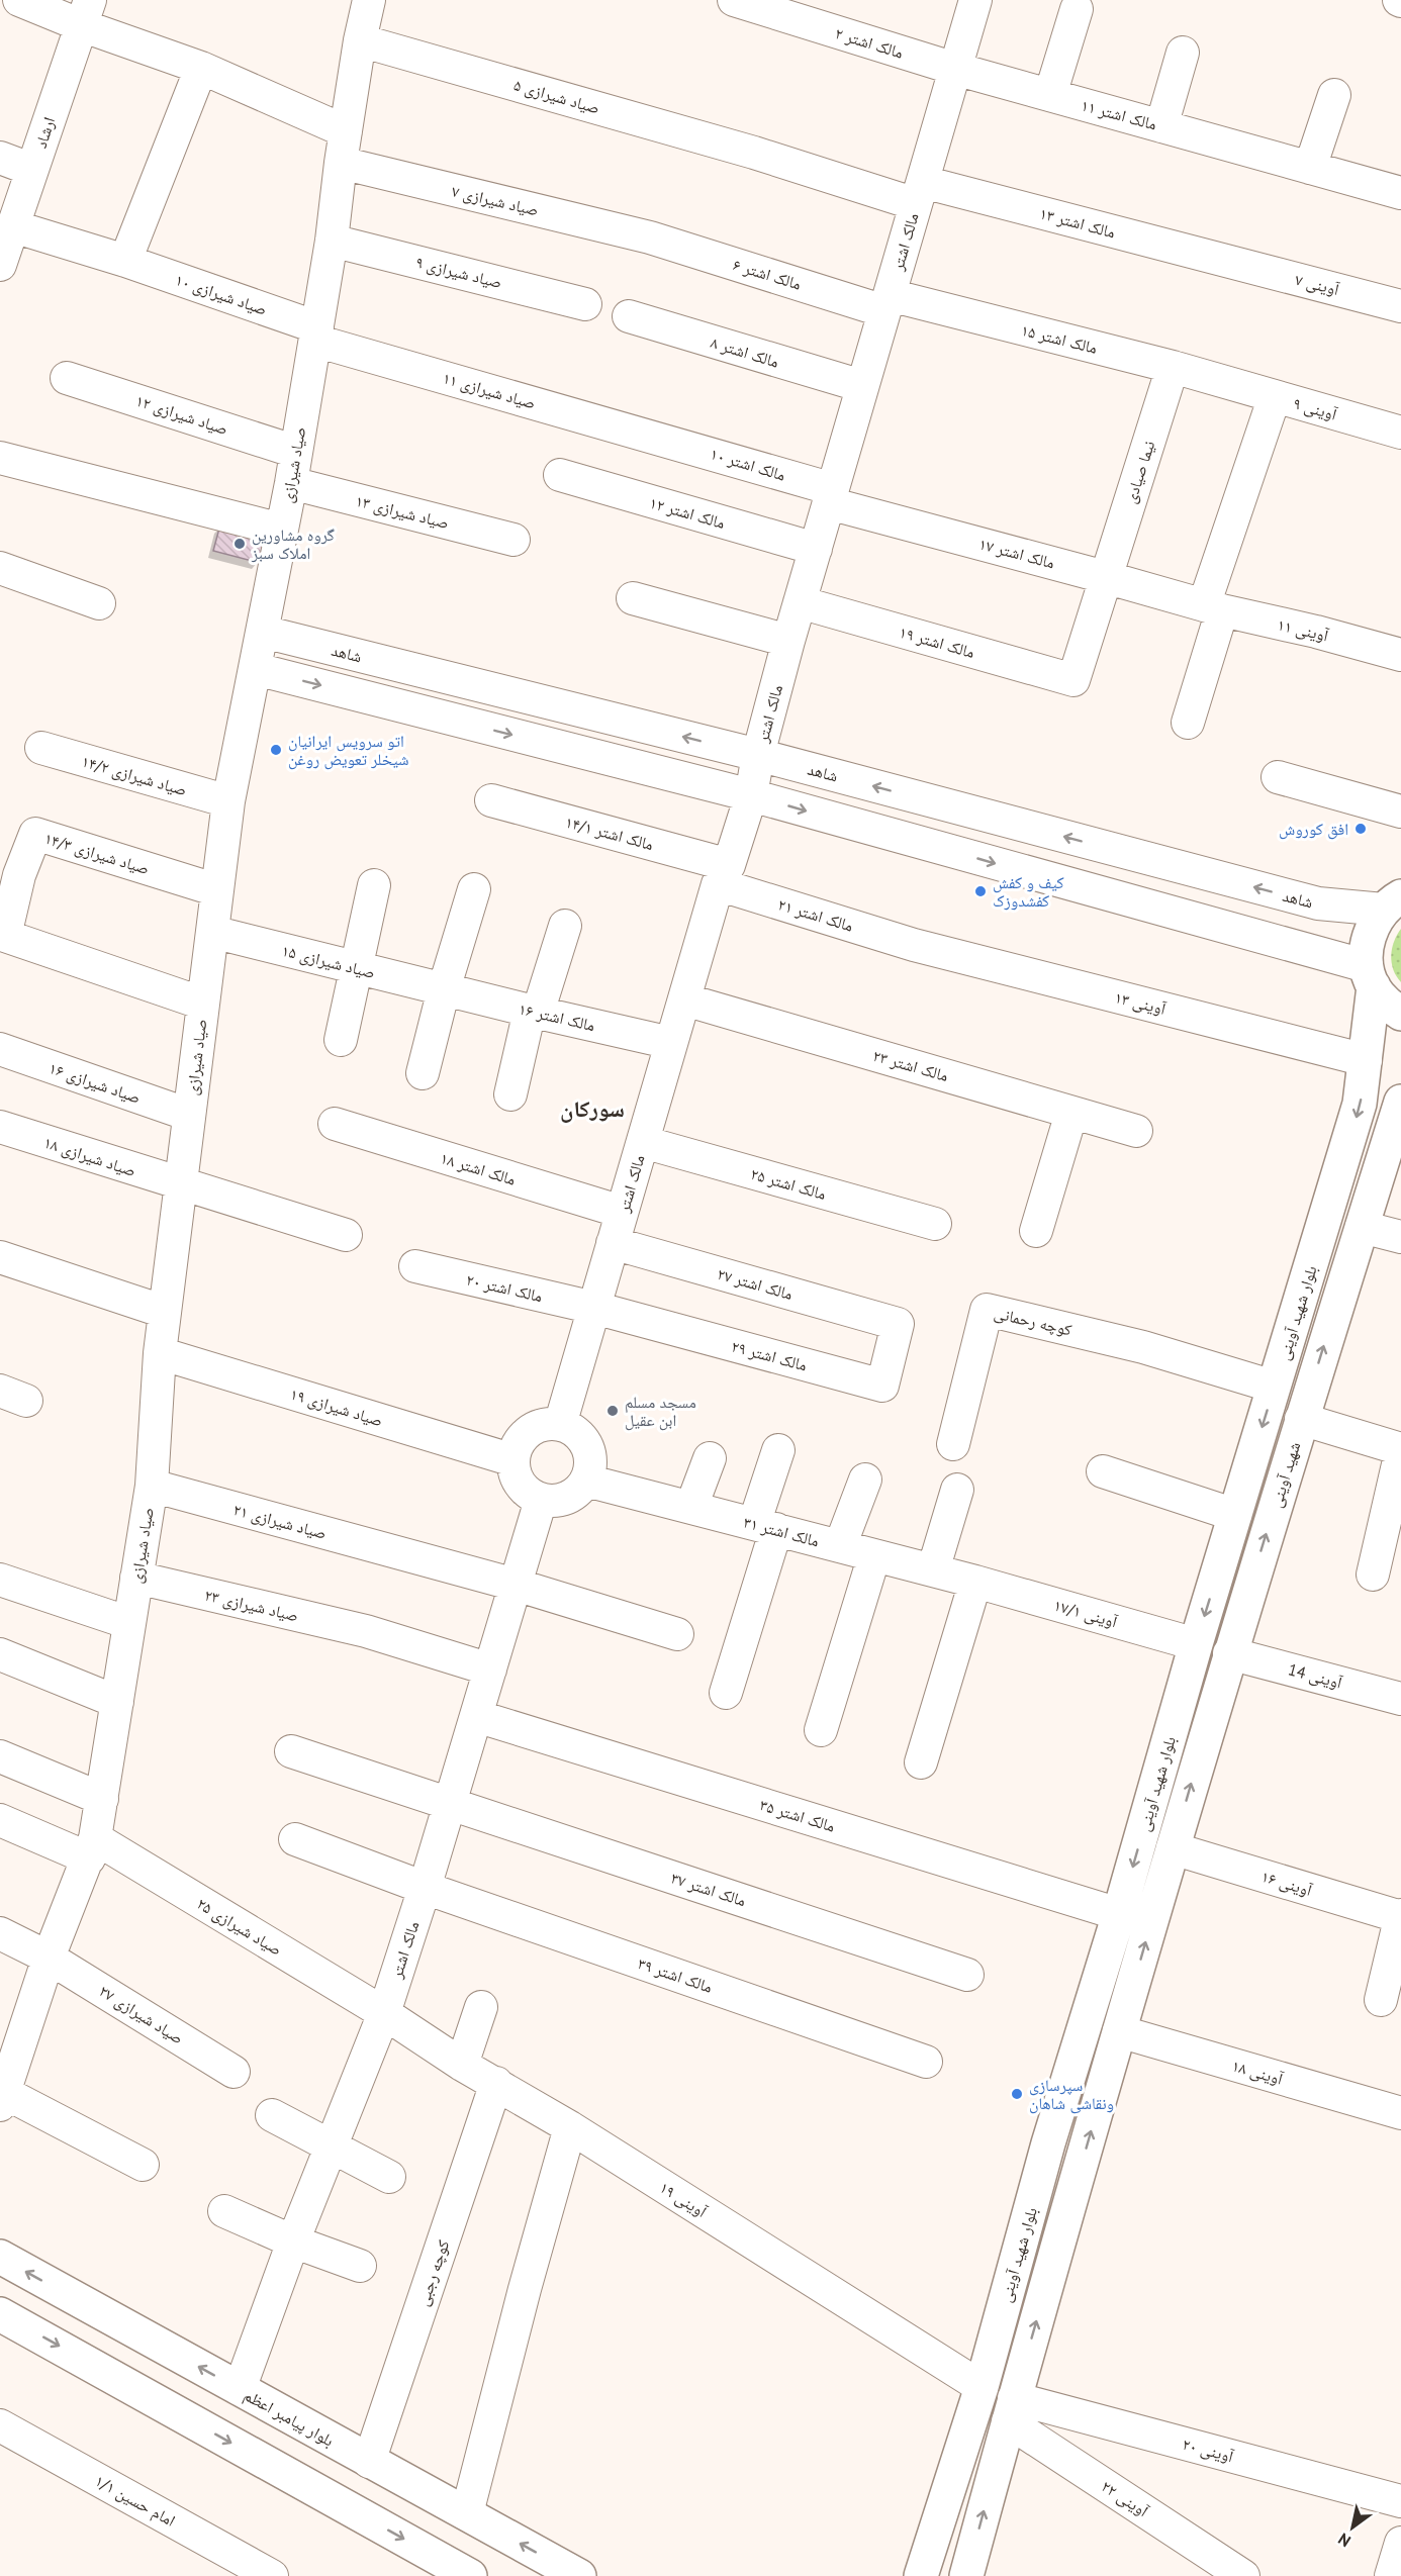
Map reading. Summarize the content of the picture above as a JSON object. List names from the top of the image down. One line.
{"streets":{"main road":["بلوار شهید آوینی","شهید آوینی","بلوار پیامبر اعظم"],"street":["مالک اشتر ۲","صیاد شیرازی ۵","مالک اشتر ۱۱","ارشاد","صیاد شیرازی ۷","مالک اشتر ۱۳","مالک اشتر","صیاد شیرازی ۹","مالک اشتر ۶","۷ آوینی","صیاد شیرازی ۱۰","مالک اشتر ۱۵","مالک اشتر ۸","صیاد شیرازی ۱۱","۹ آوینی","صیاد شیرازی ۱۲","مالک اشتر ۱۰","صیاد شیرازی","نیما صیادی","صیاد شیرازی ۱۳","مالک اشتر ۱۲","مالک اشتر ۱۷","۱۱ آوینی","مالک اشتر ۱۹","شاهد","صیاد شیرازی ۱۴/۲","مالک اشتر ۱۴/۱","صیاد شیرازی ۱۴/۳","مالک اشتر ۲۱","صیاد شیرازی ۱۵","آوینی ۱۳","مالک اشتر ۱۶","مالک اشتر ۲۳","صیاد شیرازی ۱۶","صیاد شیرازی ۱۸","مالک اشتر ۱۸","مالک اشتر ۲۵","مالک اشتر ۲۷","مالک اشتر ۲۰","کوچه رحمانی","مالک اشتر ۲۹","صیاد شیرازی ۱۹","صیاد شیرازی ۲۱","مالک اشتر ۳۱","صیاد شیرازی ۲۳","آوینی ۱۷/۱","آوینی 14","مالک اشتر ۳۵","۱۶ آوینی","مالک اشتر ۳۷","صیاد شیرازی ۲۵","مالک اشتر ۳۹","صیاد شیرازی ۲۷","۱۸ آوینی","آوینی ۱۹","کوچه رجبی","آوینی ۲۰","آوینی ۲۲","امام حسین ۱/۱"]},"crossings":[["مالک اشتر ۲","مالک اشتر ۱۱"],["مالک اشتر ۲","مالک اشتر"],["صیاد شیرازی ۵","مالک اشتر ۱۳"],["صیاد شیرازی ۵","مالک اشتر"],["صیاد شیرازی ۵","صیاد شیرازی"],["مالک اشتر ۱۱","مالک اشتر"],["ارشاد","صیاد شیرازی ۱۰"],["صیاد شیرازی ۷","مالک اشتر ۶"],["صیاد شیرازی ۷","صیاد شیرازی"],["مالک اشتر ۱۳","مالک اشتر"],["مالک اشتر ۱۳","۷ آوینی"],["مالک اشتر","مالک اشتر ۶"],["مالک اشتر","مالک اشتر ۱۵"],["مالک اشتر","مالک اشتر ۸"],["مالک اشتر","مالک اشتر ۱۰"],["مالک اشتر","مالک اشتر ۱۲"],["مالک اشتر","مالک اشتر ۱۷"],["مالک اشتر","مالک اشتر ۱۹"],["مالک اشتر","شاهد"],["مالک اشتر","مالک اشتر ۱۴/۱"],["مالک اشتر","مالک اشتر ۲۱"],["مالک اشتر","مالک اشتر ۱۶"],["مالک اشتر","مالک اشتر ۲۳"],["مالک اشتر","مالک اشتر ۱۸"],["مالک اشتر","مالک اشتر ۲۵"],["مالک اشتر","مالک اشتر ۲۷"],["مالک اشتر","مالک اشتر ۲۰"],["مالک اشتر","مالک اشتر ۲۹"],["مالک اشتر","صیاد شیرازی ۱۹"],["مالک اشتر","صیاد شیرازی ۲۱"],["مالک اشتر","مالک اشتر ۳۱"],["مالک اشتر","صیاد شیرازی ۲۳"],["مالک اشتر","مالک اشتر ۳۵"],["مالک اشتر","مالک اشتر ۳۷"],["مالک اشتر","صیاد شیرازی ۲۵"],["مالک اشتر","مالک اشتر ۳۹"],["مالک اشتر","آوینی ۱۹"],["مالک اشتر","بلوار پیامبر اعظم"],["صیاد شیرازی ۹","صیاد شیرازی"],["مالک اشتر ۶","مالک اشتر ۱۵"],["صیاد شیرازی ۱۰","صیاد شیرازی ۱۱"],["صیاد شیرازی ۱۰","صیاد شیرازی"],["مالک اشتر ۱۵","۹ آوینی"],["مالک اشتر ۱۵","نیما صیادی"],["صیاد شیرازی ۱۱","مالک اشتر ۱۰"],["صیاد شیرازی ۱۱","صیاد شیرازی"],["صیاد شیرازی ۱۲","صیاد شیرازی"],["مالک اشتر ۱۰","مالک اشتر ۱۷"],["صیاد شیرازی","صیاد شیرازی ۱۳"],["صیاد شیرازی","شاهد"],["صیاد شیرازی","صیاد شیرازی ۱۴/۲"],["صیاد شیرازی","صیاد شیرازی ۱۴/۳"],["صیاد شیرازی","صیاد شیرازی ۱۵"],["صیاد شیرازی","صیاد شیرازی ۱۶"],["صیاد شیرازی","صیاد شیرازی ۱۸"],["صیاد شیرازی","صیاد شیرازی ۱۹"],["صیاد شیرازی","صیاد شیرازی ۲۱"],["صیاد شیرازی","صیاد شیرازی ۲۳"],["صیاد شیرازی","صیاد شیرازی ۲۵"],["صیاد شیرازی","صیاد شیرازی ۲۷"],["نیما صیادی","مالک اشتر ۱۷"],["نیما صیادی","مالک اشتر ۱۹"],["مالک اشتر ۱۷","۱۱ آوینی"],["شاهد","بلوار شهید آوینی"],["مالک اشتر ۱۴/۱","مالک اشتر ۲۱"],["مالک اشتر ۲۱","آوینی ۱۳"],["صیاد شیرازی ۱۵","مالک اشتر ۱۶"],["آوینی ۱۳","بلوار شهید آوینی"],["مالک اشتر ۲۷","مالک اشتر ۲۹"],["مالک اشتر ۲۰","مالک اشتر ۲۹"],["بلوار شهید آوینی","کوچه رحمانی"],["بلوار شهید آوینی","آوینی ۱۷/۱"],["بلوار شهید آوینی","مالک اشتر ۳۵"],["بلوار شهید آوینی","آوینی ۱۹"],["صیاد شیرازی ۱۹","مالک اشتر ۳۱"],["شهید آوینی","آوینی 14"],["شهید آوینی","۱۶ آوینی"],["مالک اشتر ۳۱","آوینی ۱۷/۱"],["صیاد شیرازی ۲۵","آوینی ۱۹"],["آوینی ۱۹","کوچه رجبی"],["کوچه رجبی","بلوار پیامبر اعظم"],["آوینی ۲۰","آوینی ۲۲"]],"one_way":["بلوار شهید آوینی","شهید آوینی"],"districts":["سورکان"],"places":["گروه مشاورین املاک سبز","اتو سرویس ایرانیان شیخلر تعویض روغن","افق کوروش","کیف و کفش کفشدوزک","مسجد مسلم ابن عقیل","سپرسازی و‌نقاشی شاهان"],"north":"bottom left"}
